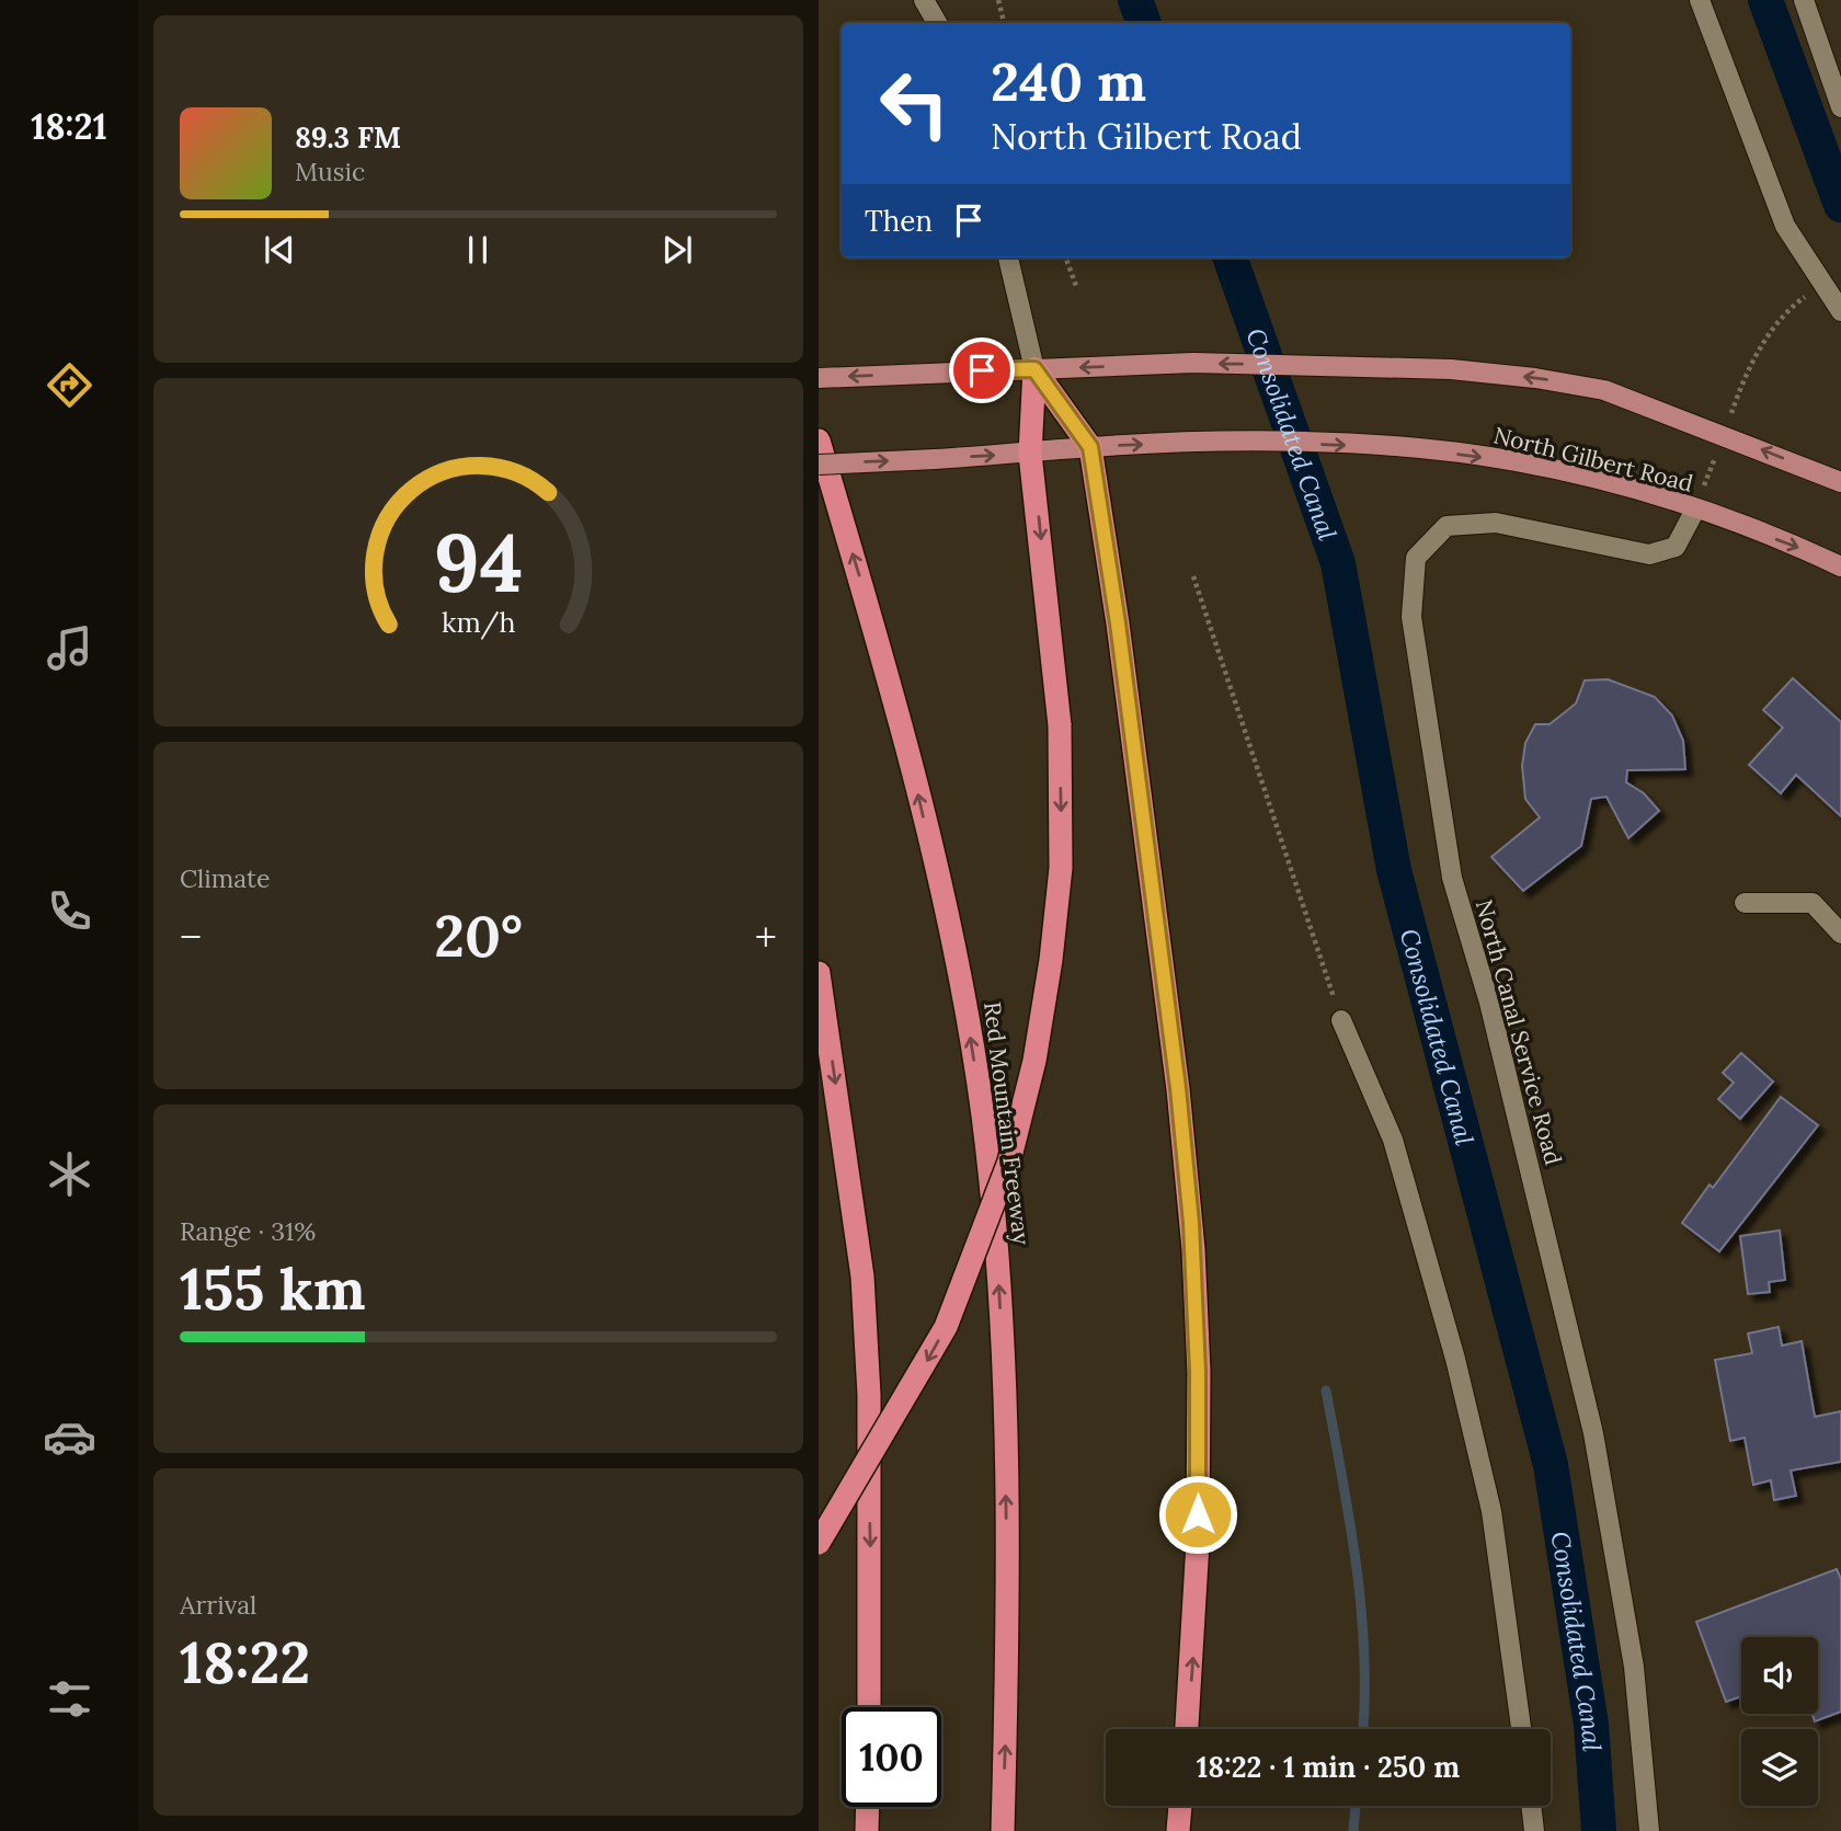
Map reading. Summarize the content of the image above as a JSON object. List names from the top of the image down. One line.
{"streets":{"highway":["Red Mountain Freeway"],"main road":["North Gilbert Road"],"street":["North Canal Service Road"]},"crossings":[["North Gilbert Road","North Canal Service Road"]],"water":["Consolidated Canal"],"page":{"tabs":"18:21","turn":["240 m","North Gilbert Road"],"song":["89.3 FM","Music"],"then":"Then","tile":["Climate",["Range · 31%","155 km"],["Arrival","18:22"]],"heat":["−","20°","+"],"limit":"100","trip":"18:22 · 1 min · 250 m","gauge":["94","km/h"]}}
